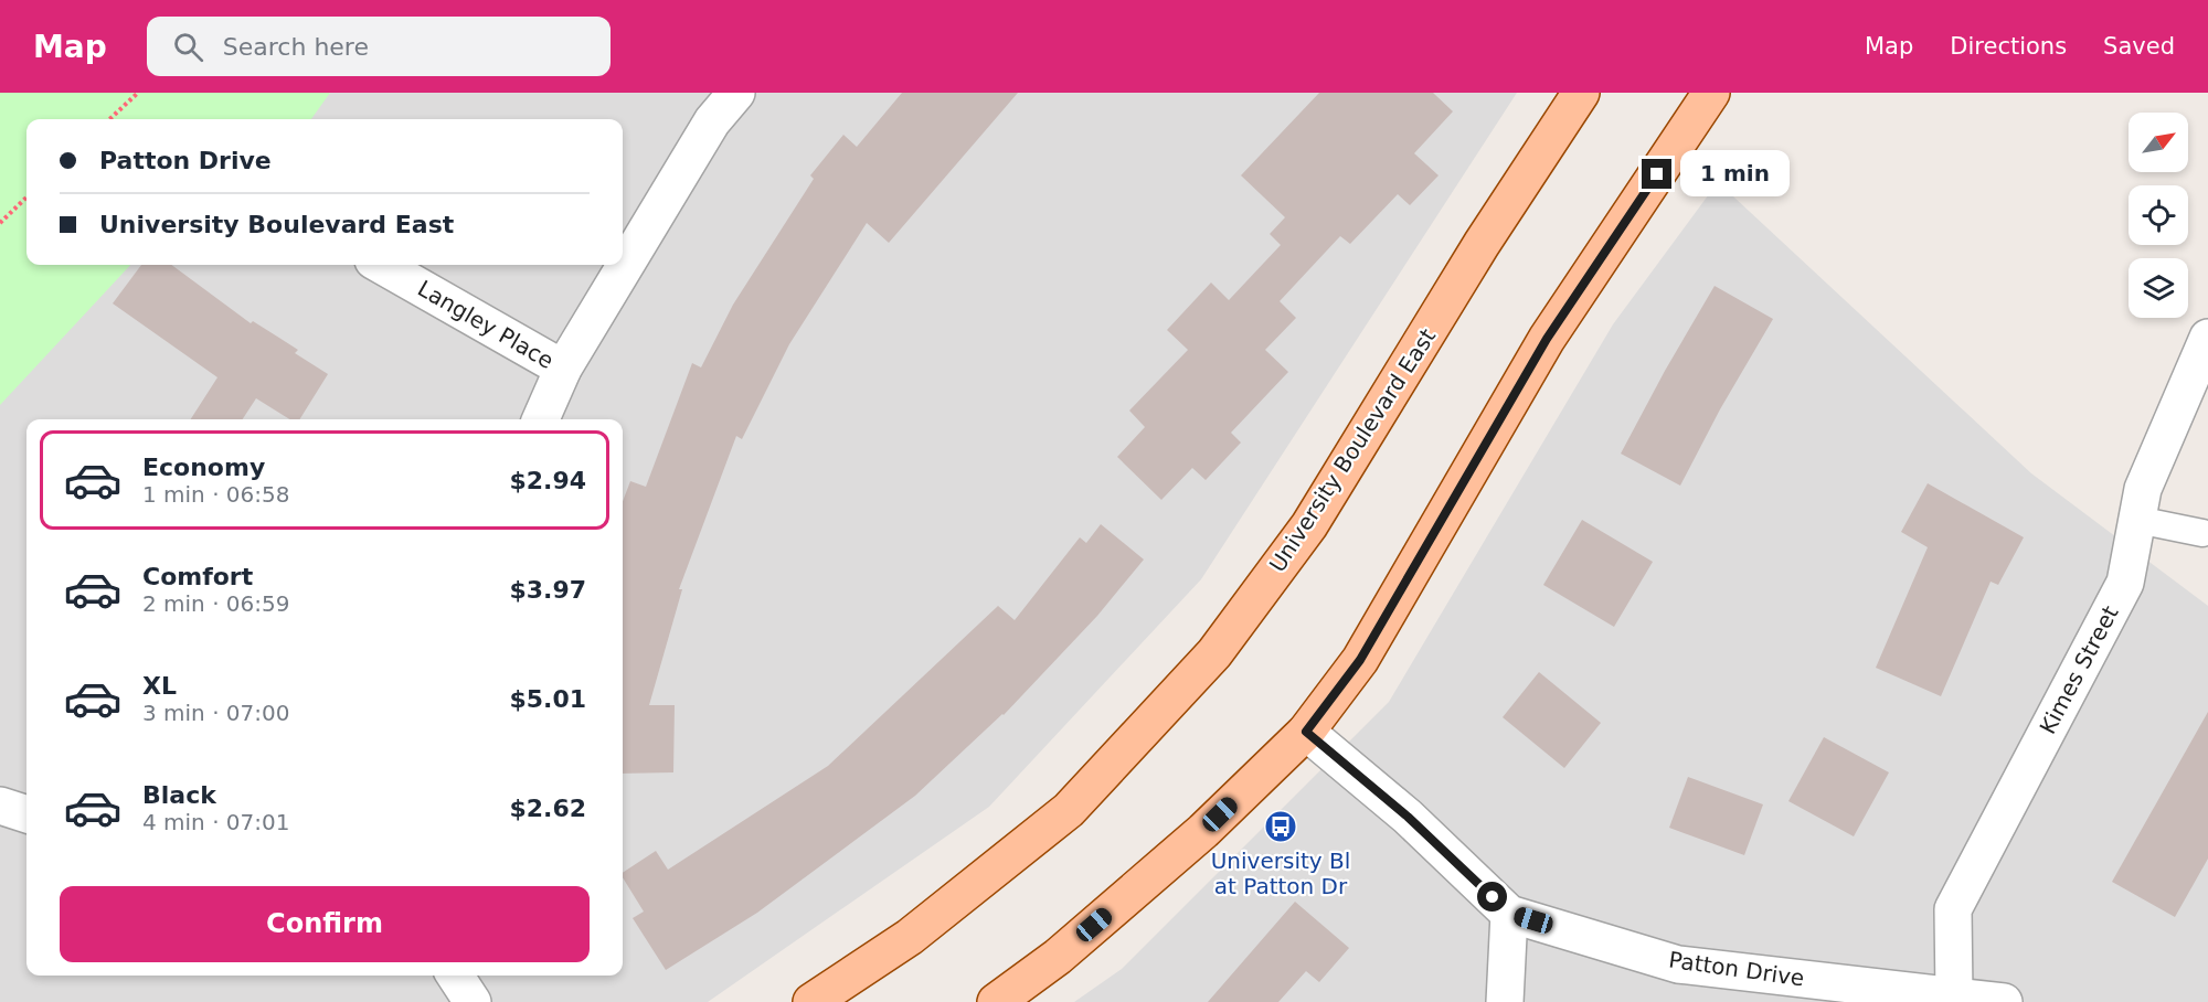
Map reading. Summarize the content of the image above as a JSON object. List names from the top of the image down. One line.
{"streets":{"main road":["University Boulevard East"],"street":["Langley Place","Kimes Street","Patton Drive"]},"crossings":[["Kimes Street","Patton Drive"]],"places":{"bus stop":["University Bl at Patton Dr"]},"north":"top right","page":{"header":"Map","search":"Search here","nav":["Map","Directions","Saved"],"banner":["Patton Drive","University Boulevard East"],"bubble":"1 min","list":[{"name":"Economy","note":"1 min · 06:58","value":"$2.94"},{"name":"Comfort","note":"2 min · 06:59","value":"$3.97"},{"name":"XL","note":"3 min · 07:00","value":"$5.01"},{"name":"Black","note":"4 min · 07:01","value":"$2.62"}],"buttons":"Confirm"}}
